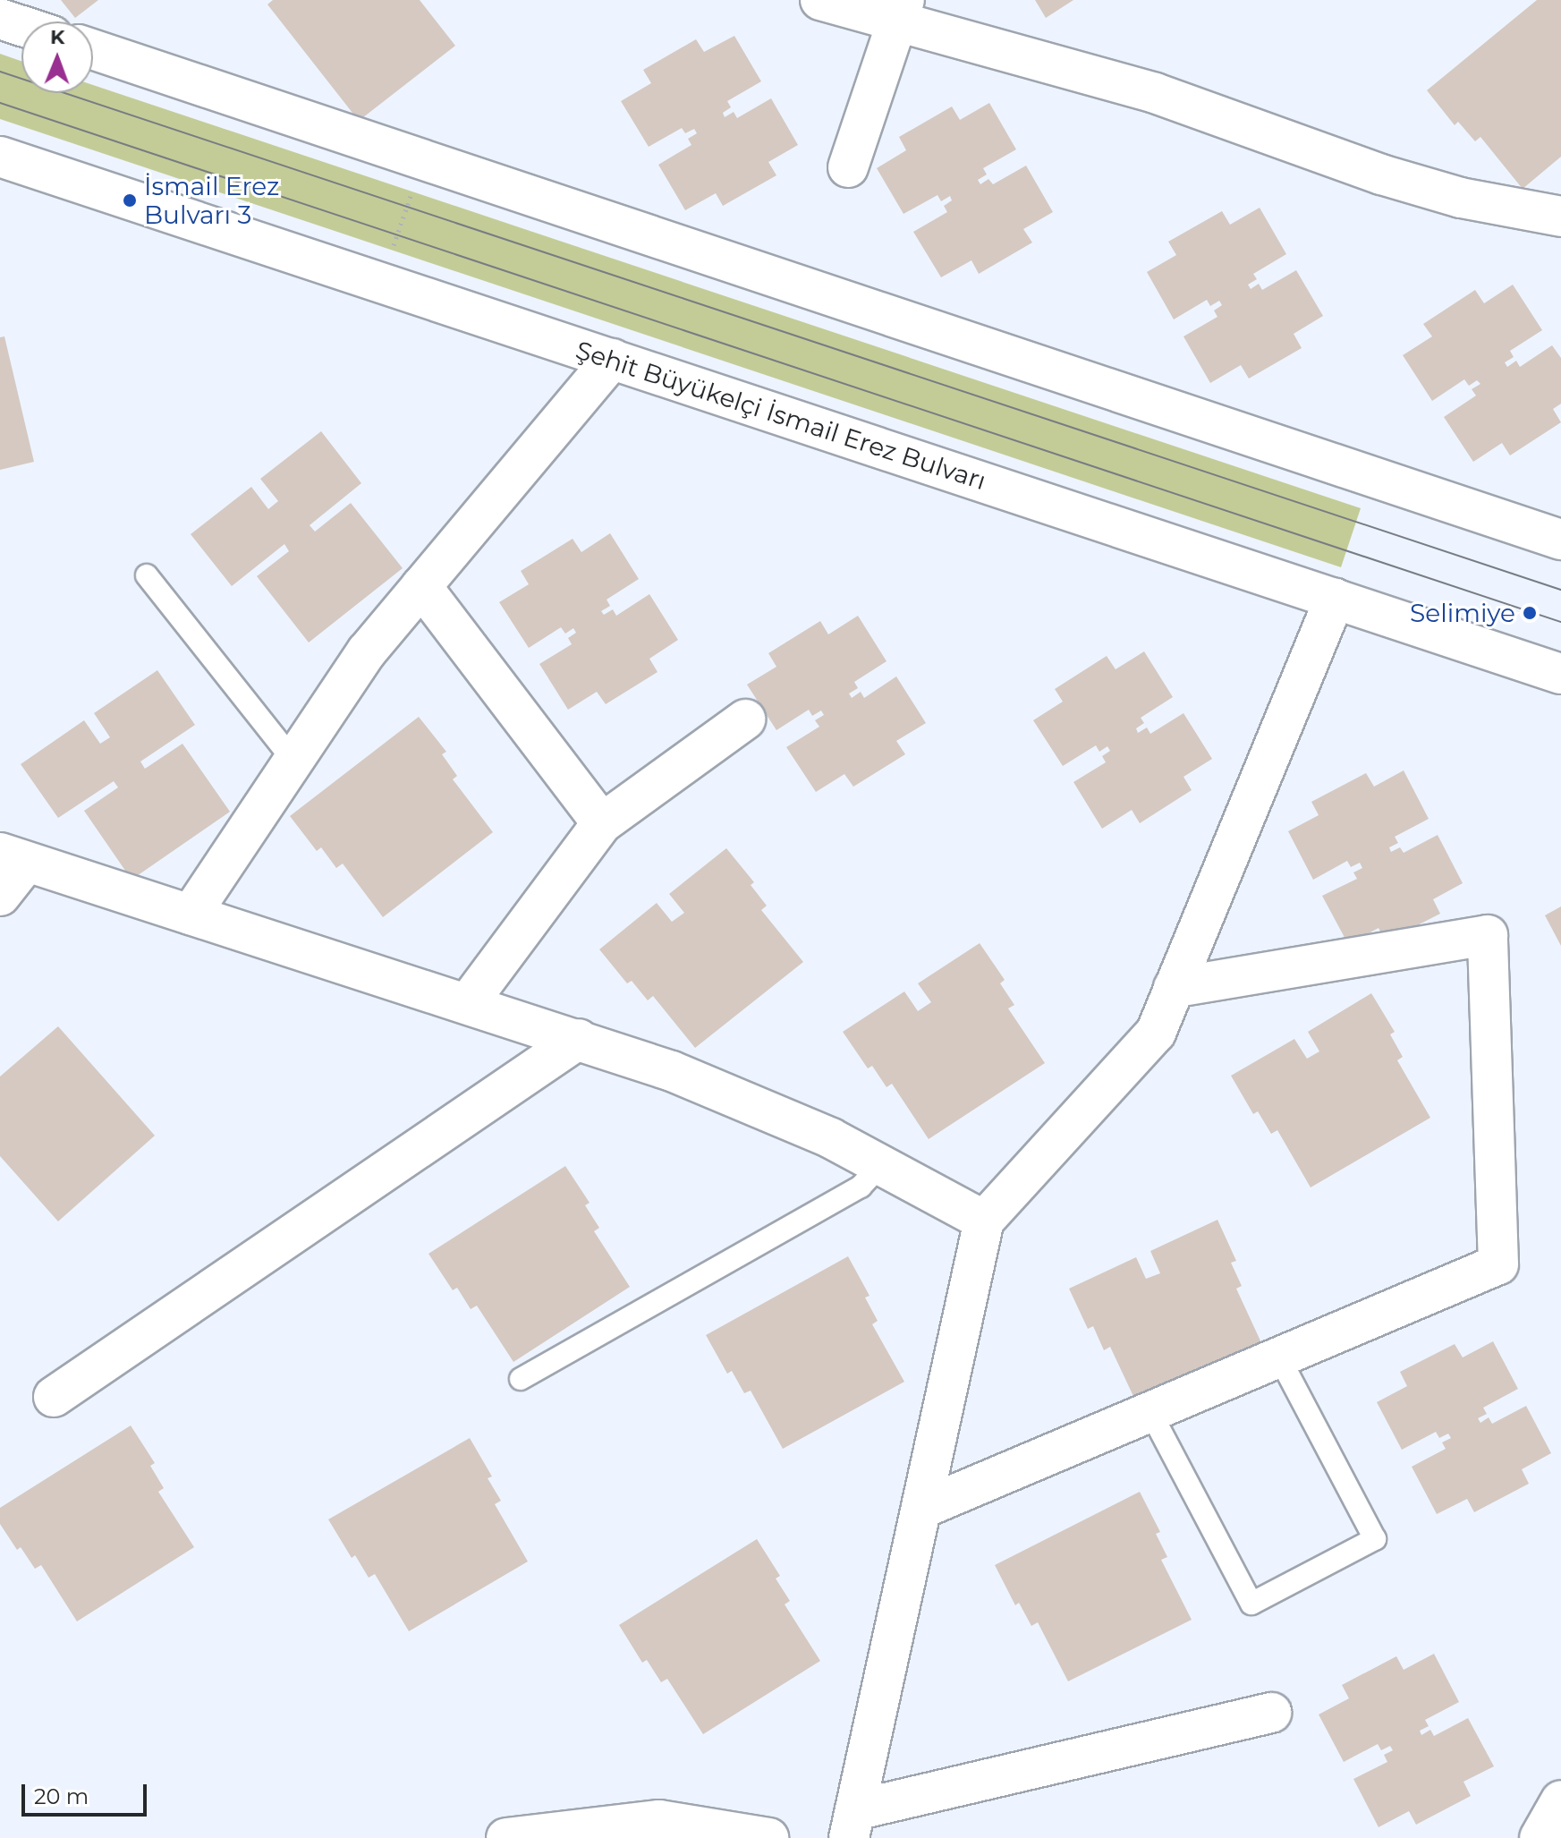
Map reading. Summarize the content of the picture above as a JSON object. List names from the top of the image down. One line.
{"streets":{"street":["Şehit Büyükelçi İsmail Erez Bulvarı"]},"places":["İsmail Erez Bulvarı 3","Selimiye"],"scale_bar":"20 m","north":"top"}
